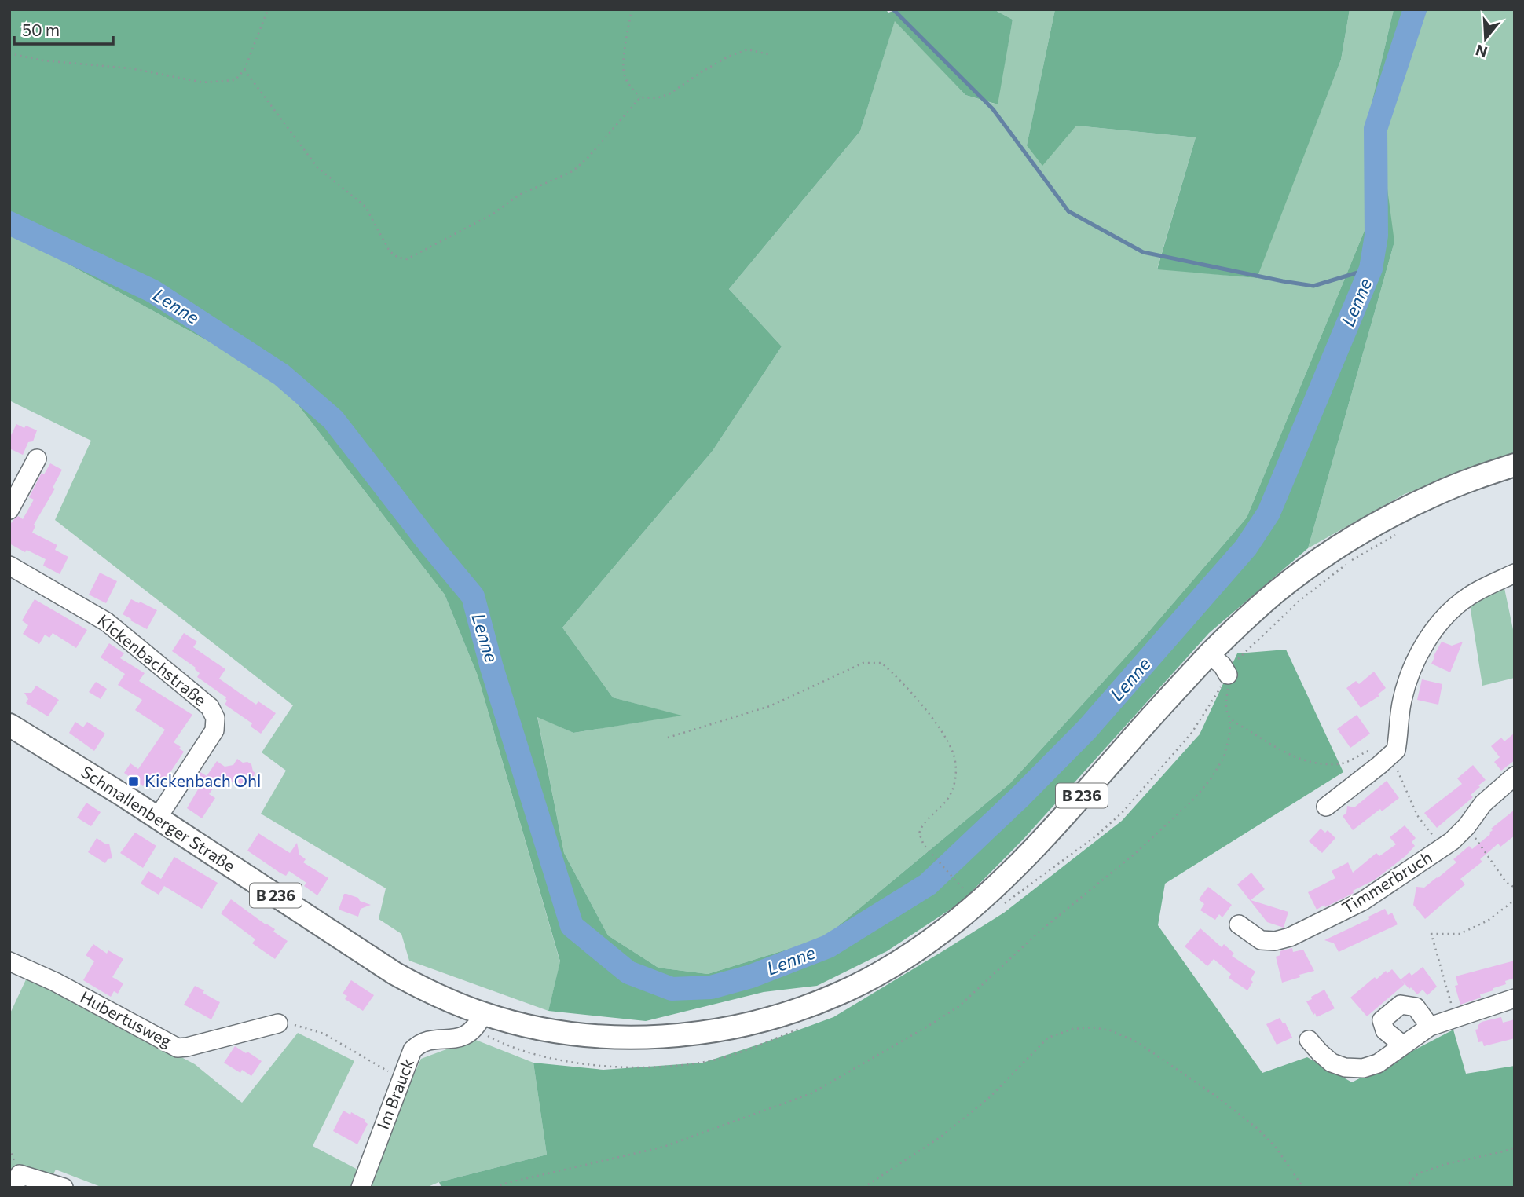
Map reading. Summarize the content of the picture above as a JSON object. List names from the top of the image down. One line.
{"streets":{"main road":["B 236","Schmallenberger Straße"],"street":["Kickenbachstraße","Timmerbruch","Hubertusweg","Im Brauck"]},"crossings":[["Kickenbachstraße","Schmallenberger Straße"],["B 236","Schmallenberger Straße"],["Schmallenberger Straße","Im Brauck"]],"water":["Lenne"],"places":{"transit":["Kickenbach Ohl"]},"scale_bar":"50 m","north":"bottom"}
